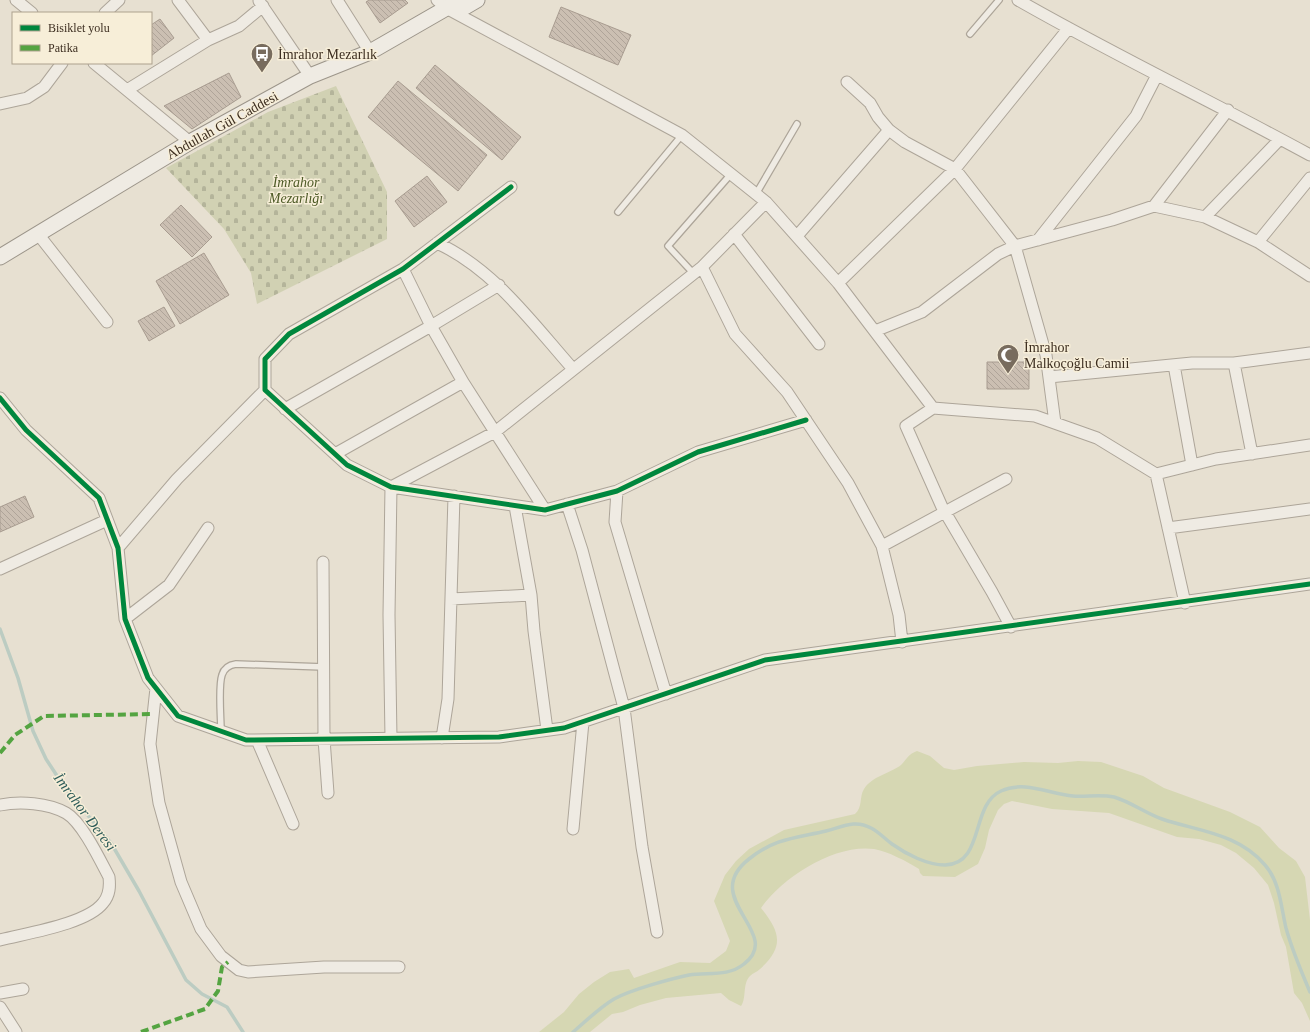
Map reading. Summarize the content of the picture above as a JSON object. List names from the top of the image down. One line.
{"streets":{"street":["Abdullah Gül Caddesi"]},"water":["İmrahor Deresi"],"parks":["İmrahor Mezarlığı"],"places":{"bus stop":["İmrahor Mezarlık"],"mosque":["İmrahor Malkoçoğlu Camii"]},"legend":["Bisiklet yolu","Patika"]}
